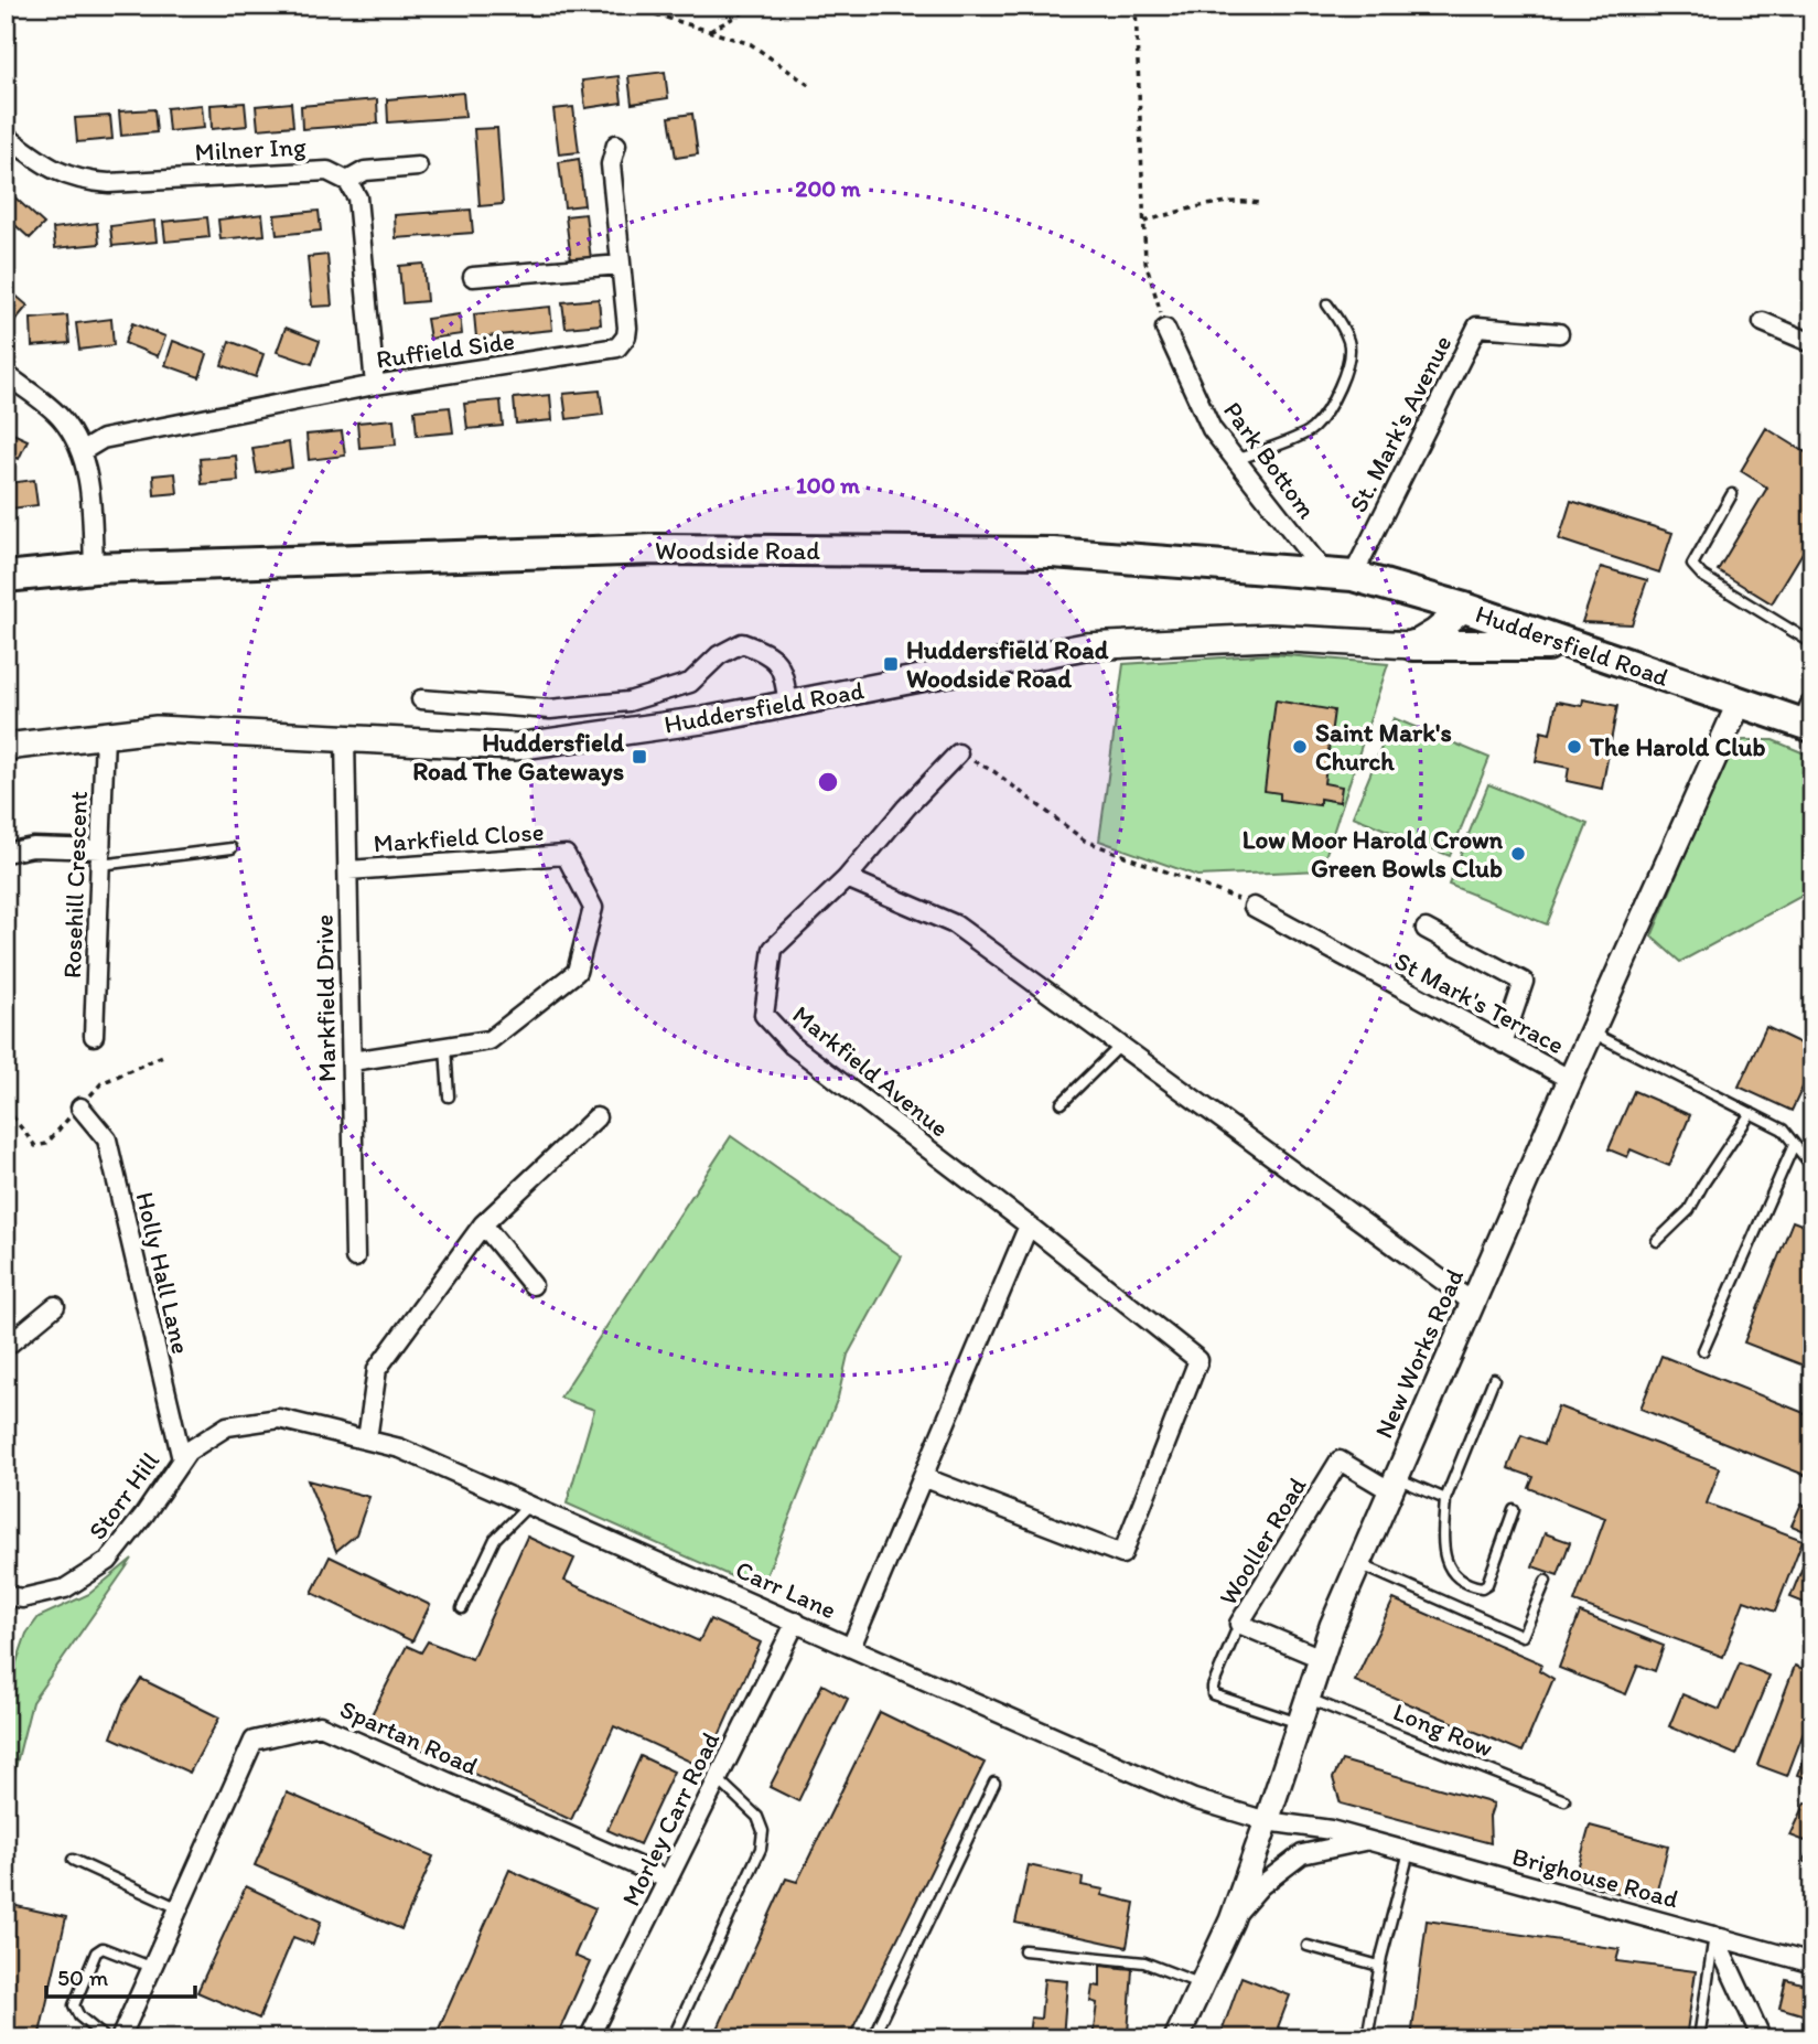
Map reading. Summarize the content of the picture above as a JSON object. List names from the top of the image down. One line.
{"streets":{"main road":["Woodside Road","Huddersfield Road"],"street":["Milner Ing","Ruffield Side","St. Mark's Avenue","Park Bottom","Markfield Close","Rosehill Crescent","Markfield Drive","St Mark's Terrace","Markfield Avenue","Holly Hall Lane","New Works Road","Storr Hill","Wooller Road","Carr Lane","Spartan Road","Morley Carr Road","Brighouse Road"],"lane":["Long Row"]},"crossings":[["St. Mark's Avenue","Park Bottom"],["St. Mark's Avenue","Woodside Road"],["Park Bottom","Woodside Road"],["Woodside Road","Huddersfield Road"],["Huddersfield Road","Rosehill Crescent"],["Huddersfield Road","Markfield Drive"],["Huddersfield Road","New Works Road"],["Markfield Close","Markfield Drive"],["St Mark's Terrace","New Works Road"],["Holly Hall Lane","Storr Hill"],["New Works Road","Wooller Road"],["New Works Road","Carr Lane"],["New Works Road","Long Row"],["New Works Road","Brighouse Road"],["Storr Hill","Carr Lane"],["Carr Lane","Morley Carr Road"],["Carr Lane","Brighouse Road"],["Spartan Road","Morley Carr Road"]],"places":{"transit":["Huddersfield Road Woodside Road","Huddersfield Road The Gateways"],"other":["Saint Mark's Church","The Harold Club","Low Moor Harold Crown Green Bowls Club"]},"scale_bar":"50 m","rings":["200 m","100 m"]}
